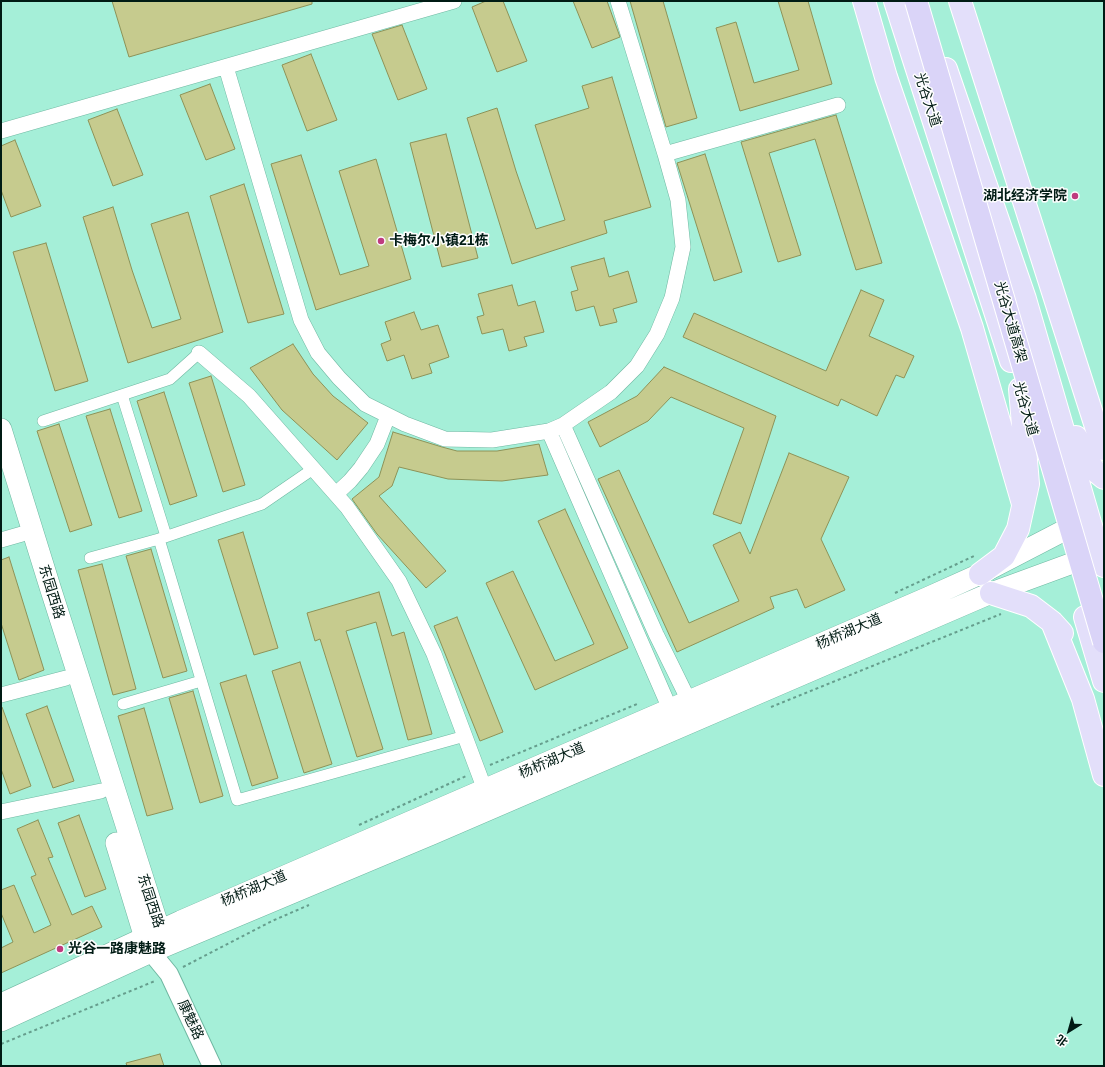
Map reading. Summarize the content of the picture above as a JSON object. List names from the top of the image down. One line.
{"streets":{"highway":["光谷大道高架"],"main road":["光谷大道","东园西路","杨桥湖大道"],"street":["康魅路"]},"crossings":[["光谷大道","杨桥湖大道"],["东园西路","杨桥湖大道"],["东园西路","康魅路"]],"places":["湖北经济学院","卡梅尔小镇21栋","光谷一路康魅路"],"north":"bottom left"}
